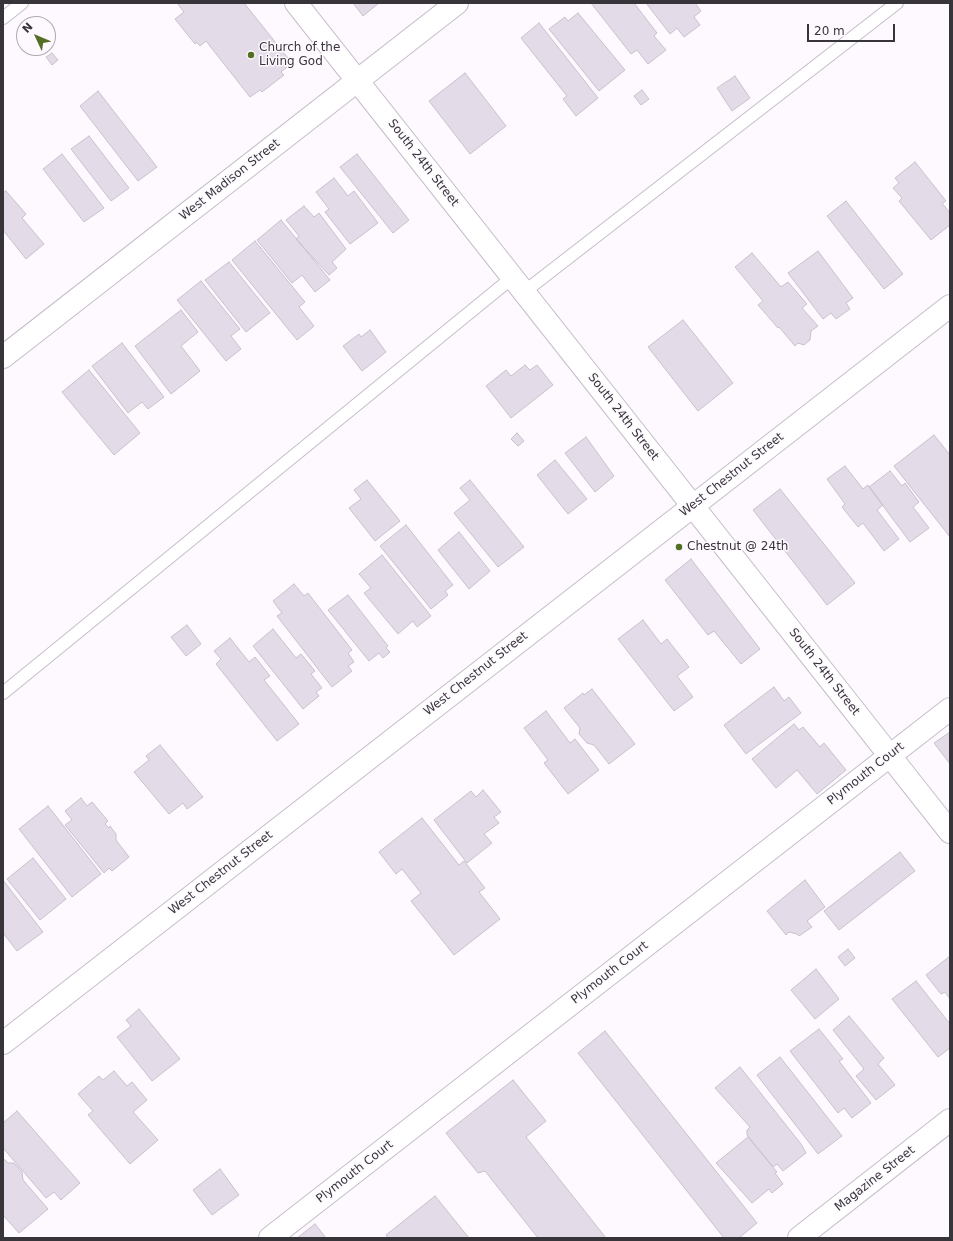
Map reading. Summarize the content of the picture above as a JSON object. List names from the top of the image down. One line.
{"streets":{"street":["South 24th Street","West Madison Street","West Chestnut Street","Plymouth Court","Magazine Street"]},"crossings":[["South 24th Street","West Madison Street"],["South 24th Street","West Chestnut Street"],["South 24th Street","Plymouth Court"]],"places":["Church of the Living God","Chestnut @ 24th"],"scale_bar":"20 m","north":"top left"}
